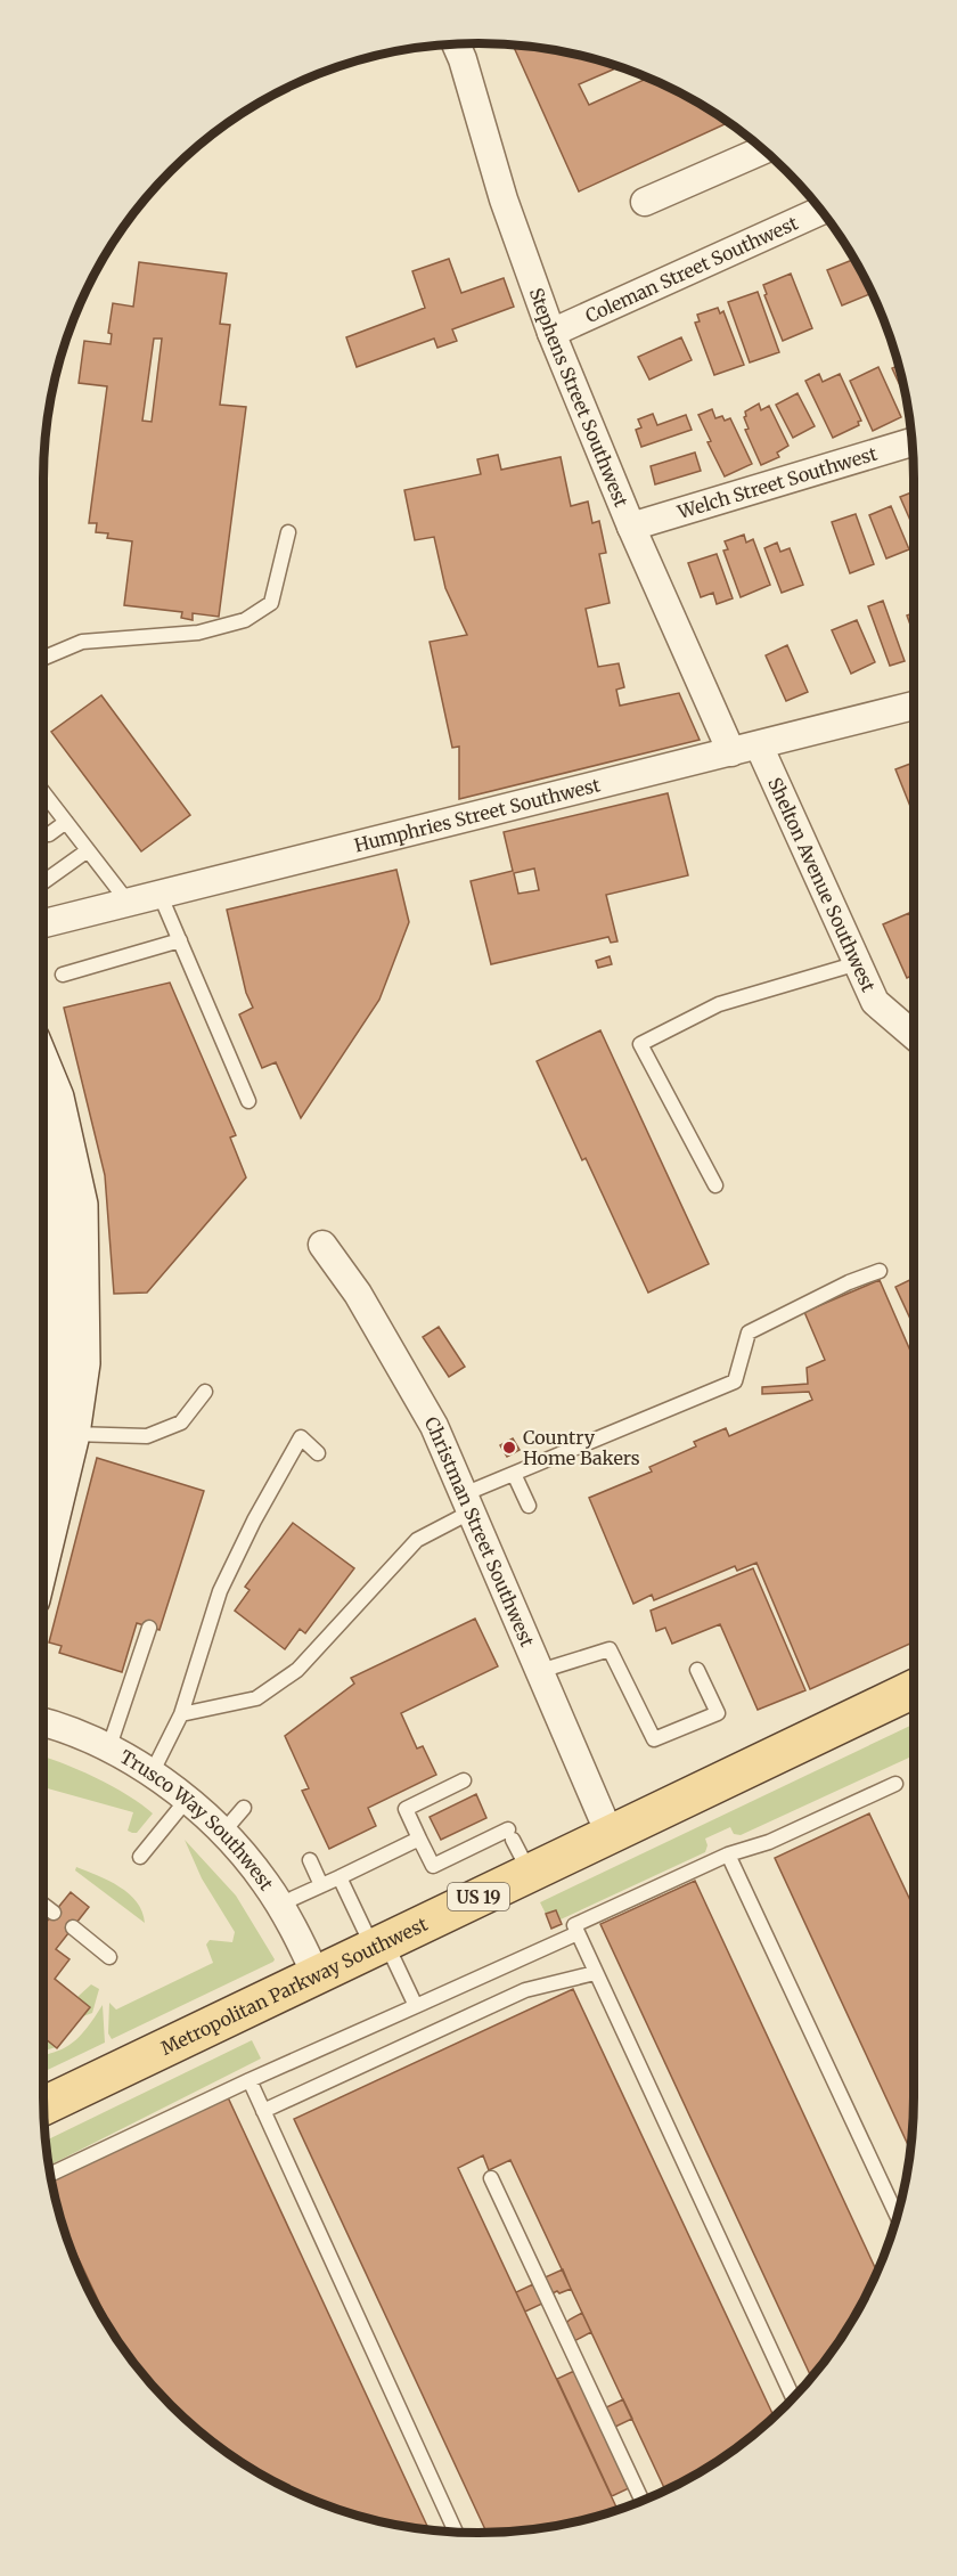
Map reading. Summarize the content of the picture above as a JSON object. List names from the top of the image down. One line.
{"streets":{"main road":["US 19","Metropolitan Parkway Southwest"],"street":["Coleman Street Southwest","Stephens Street Southwest","Welch Street Southwest","Humphries Street Southwest","Shelton Avenue Southwest","Christman Street Southwest","Trusco Way Southwest"]},"crossings":[["Coleman Street Southwest","Stephens Street Southwest"],["Stephens Street Southwest","Welch Street Southwest"],["Stephens Street Southwest","Humphries Street Southwest"],["Humphries Street Southwest","Shelton Avenue Southwest"],["Christman Street Southwest","Metropolitan Parkway Southwest"],["Trusco Way Southwest","Metropolitan Parkway Southwest"]],"places":["Country Home Bakers"]}
